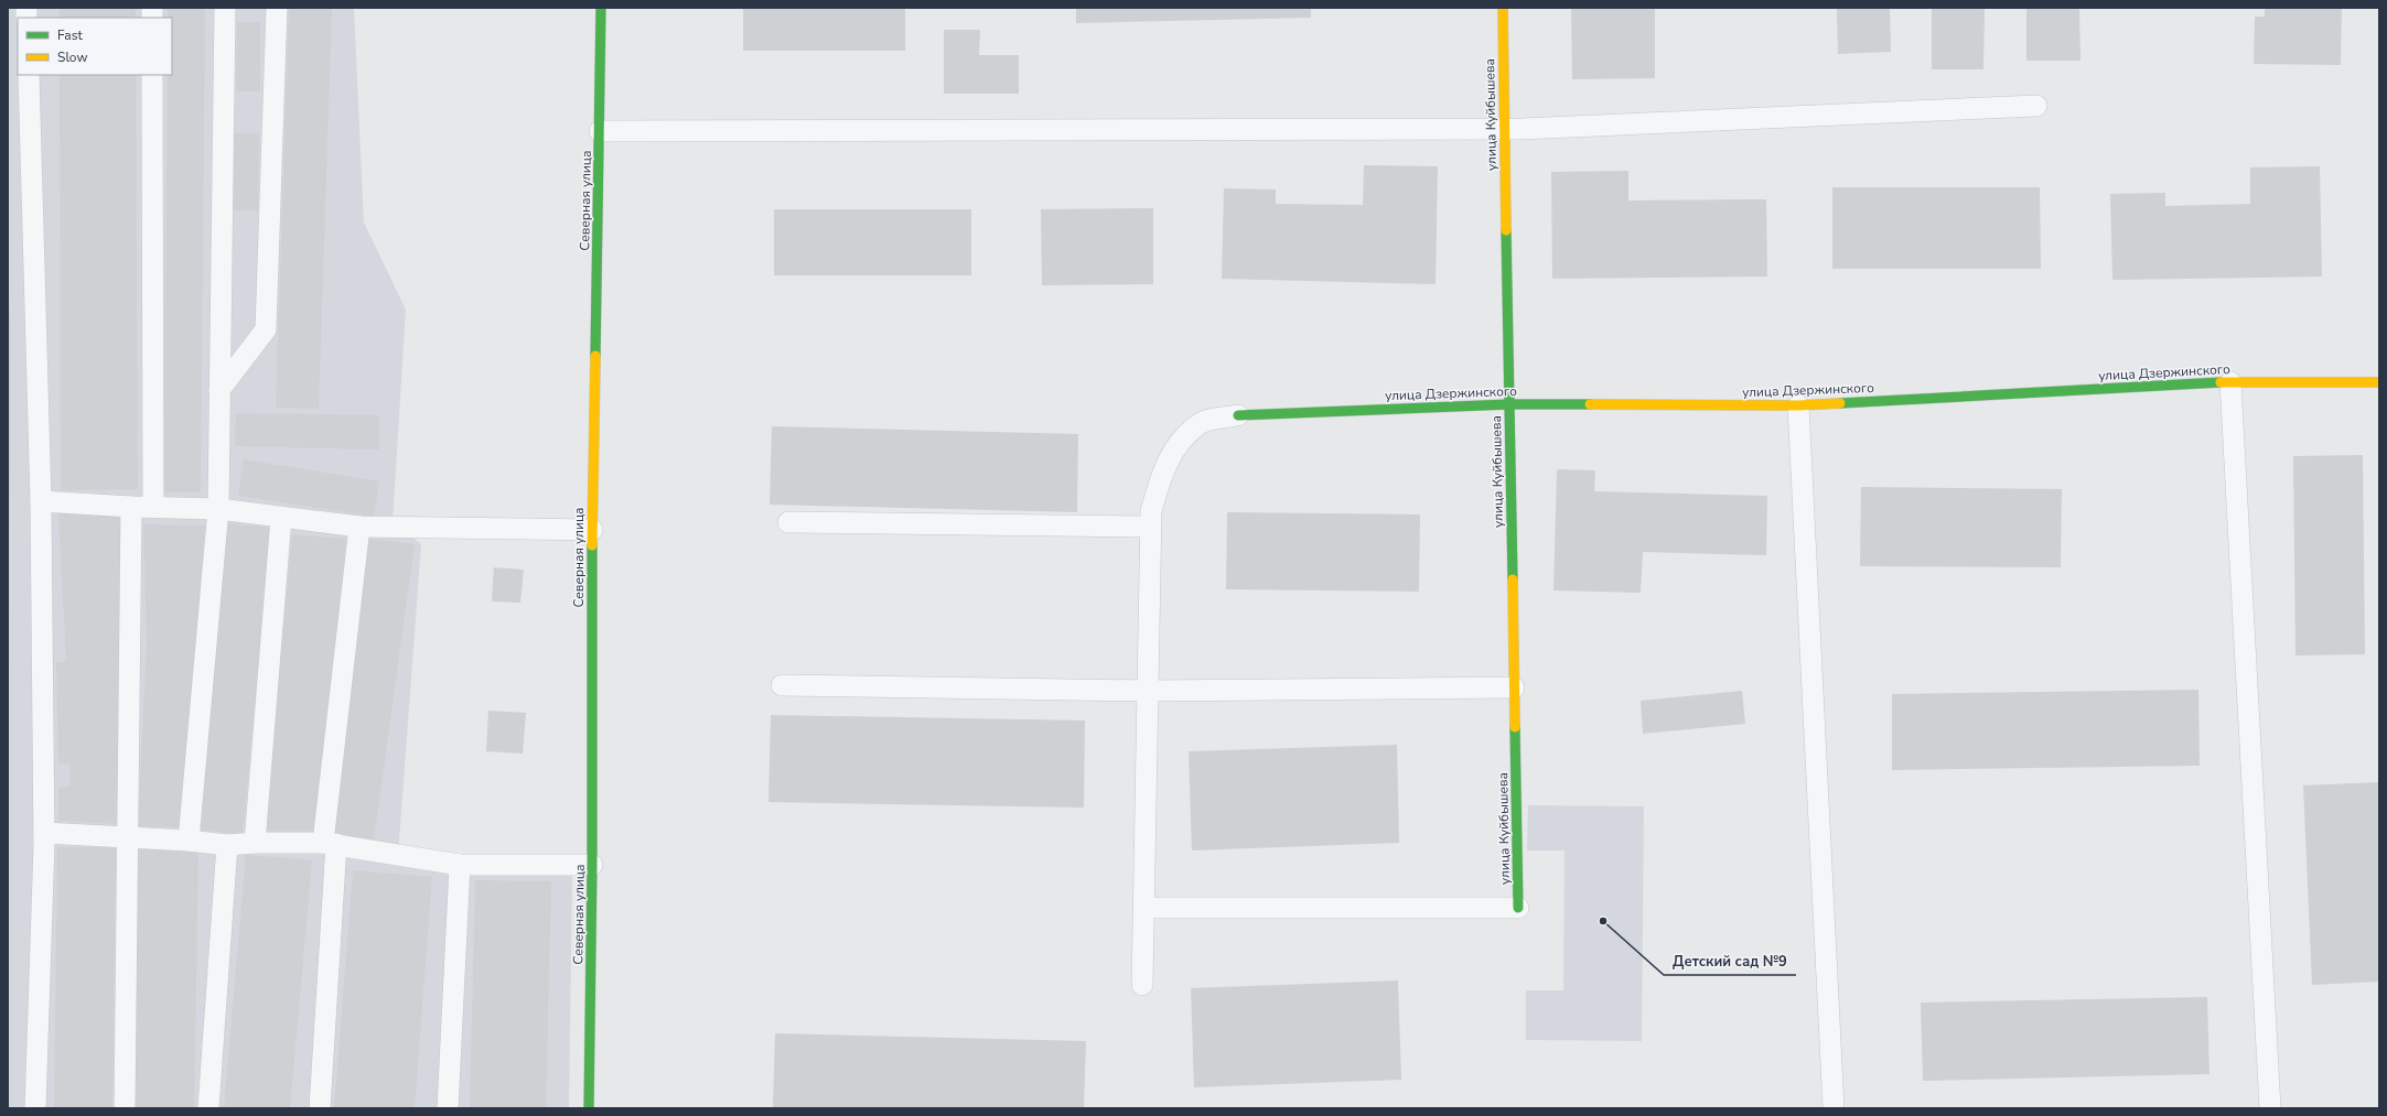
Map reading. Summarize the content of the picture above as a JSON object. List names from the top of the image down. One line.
{"streets":{"street":["улица Куйбышева","Северная улица","улица Дзержинского"]},"crossings":[["улица Куйбышева","улица Дзержинского"]],"places":["Детский сад №9"],"legend":["Fast","Slow"]}
